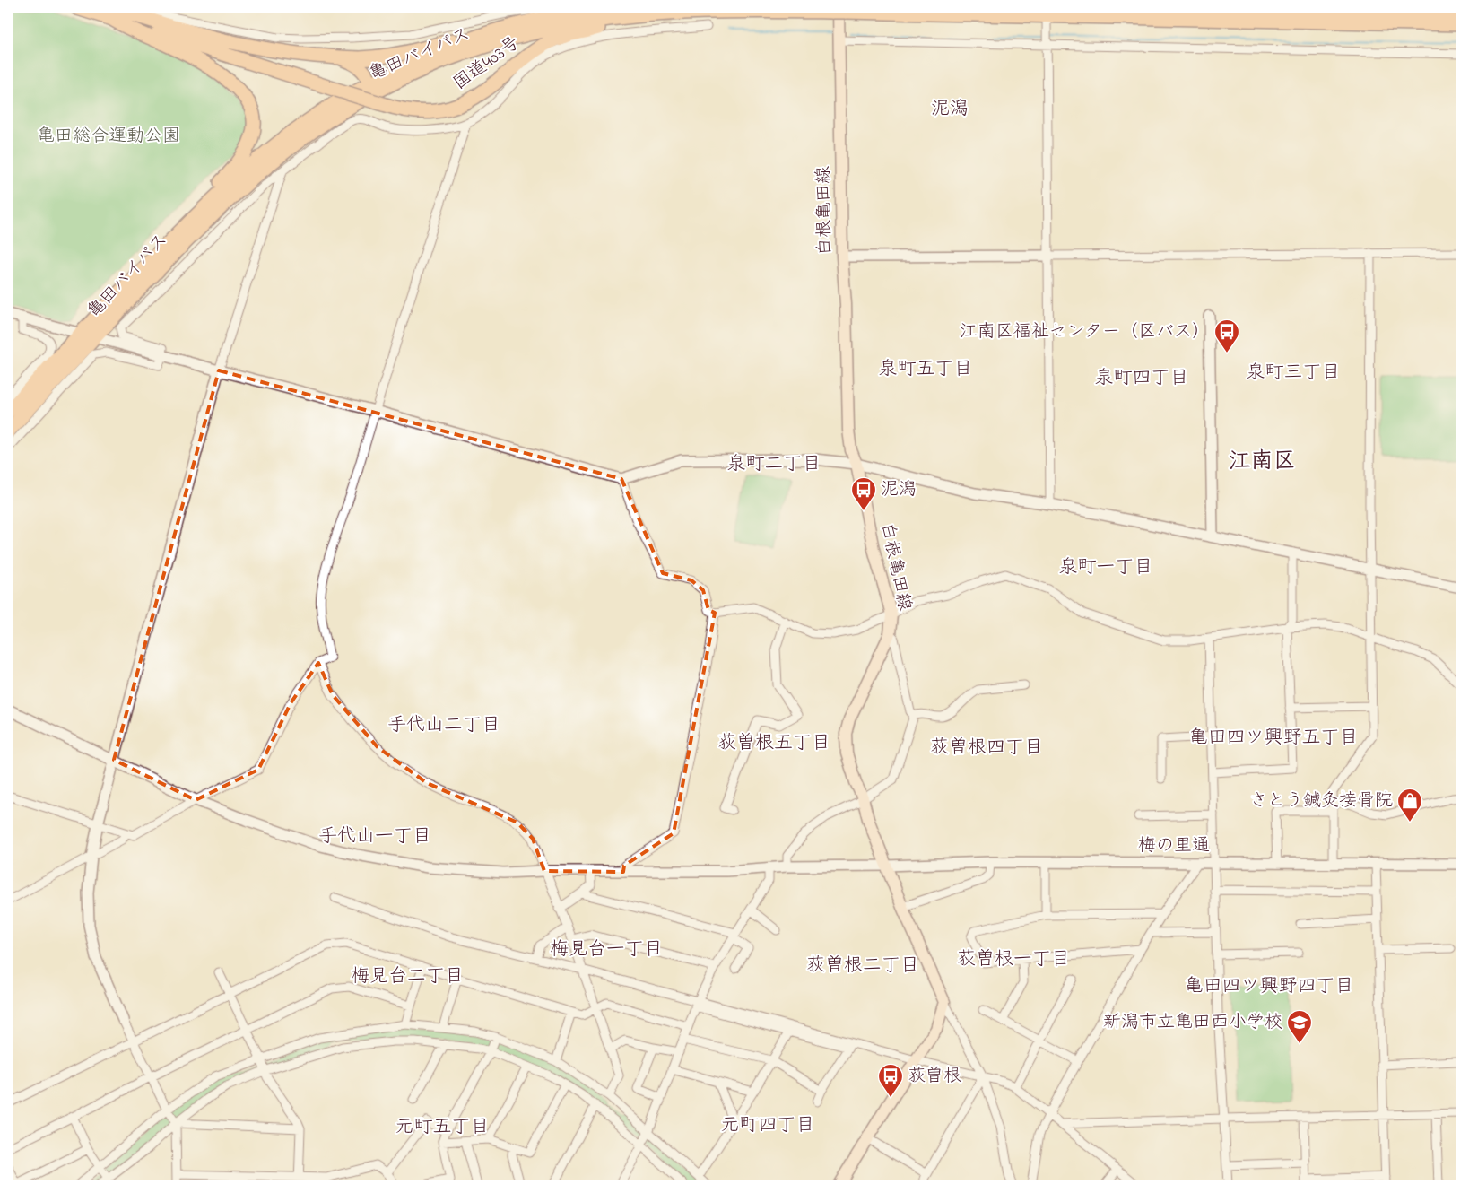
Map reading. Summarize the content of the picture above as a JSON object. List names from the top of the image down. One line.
{"streets":{"highway":["亀田バイパス","国道403号"],"main road":["白根亀田線"],"street":["梅の里通"]},"crossings":[["亀田バイパス","国道403号"],["亀田バイパス","白根亀田線"],["白根亀田線","梅の里通"]],"districts":["泥潟","泉町五丁目","泉町三丁目","泉町四丁目","江南区","泉町二丁目","泉町一丁目","手代山二丁目","亀田四ツ興野五丁目","荻曽根五丁目","荻曽根四丁目","手代山一丁目","梅見台一丁目","荻曽根一丁目","荻曽根二丁目","梅見台二丁目","亀田四ツ興野四丁目","元町四丁目","元町五丁目"],"parks":["亀田総合運動公園"],"places":{"bus stop":["江南区福祉センター（区バス）","泥潟","荻曽根"],"shop":["さとう鍼灸接骨院"],"school or university":["新潟市立亀田西小学校"]}}
